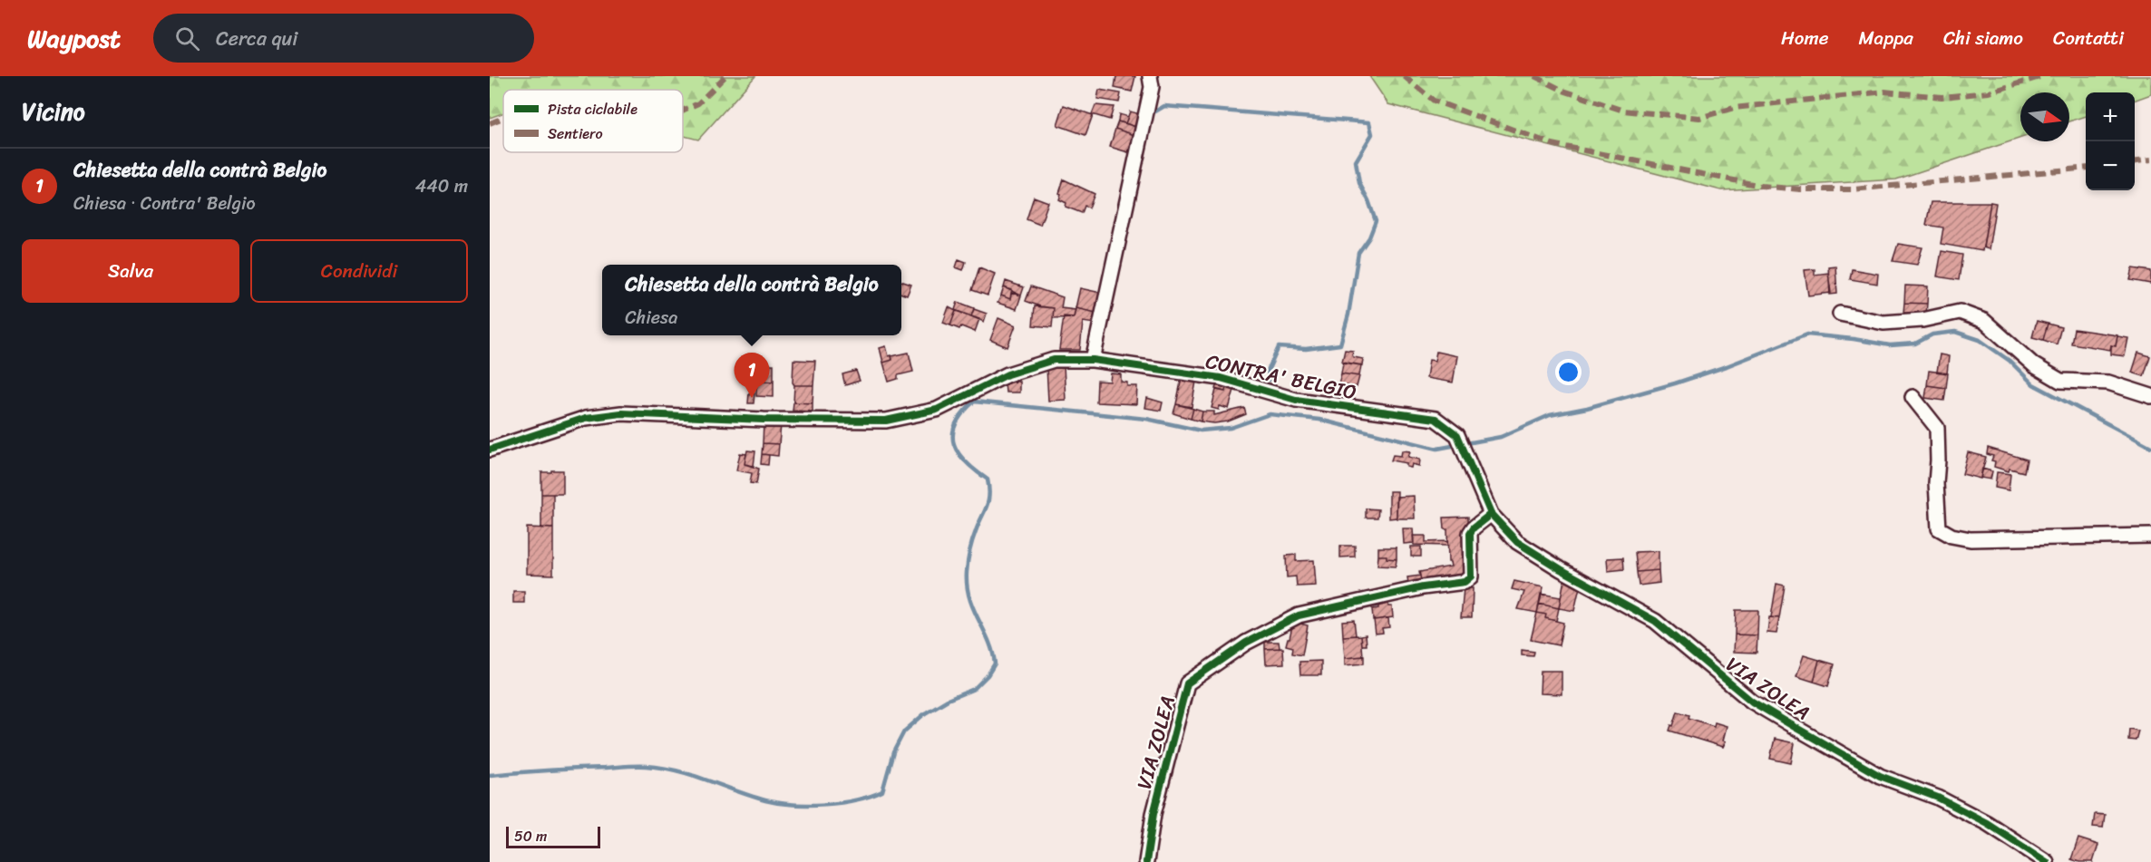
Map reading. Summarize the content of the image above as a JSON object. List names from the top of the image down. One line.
{"streets":{"street":["CONTRA' BELGIO","VIA ZOLEA"]},"crossings":[["CONTRA' BELGIO","VIA ZOLEA"]],"legend":["Pista ciclabile","Sentiero"],"scale_bar":"50 m","north":"right","page":{"header":"Waypost","search":"Cerca qui","nav":["Home","Mappa","Chi siamo","Contatti"],"heading":"Vicino","map_buttons":["+","−"],"list":[{"mark":"1","name":"Chiesetta della contrà Belgio","note":"Chiesa · Contra' Belgio","value":"440 m"}],"buttons":["Salva","Condividi"],"popup":["Chiesetta della contrà Belgio","Chiesa"],"pins":"1","scale":"50 m"}}
